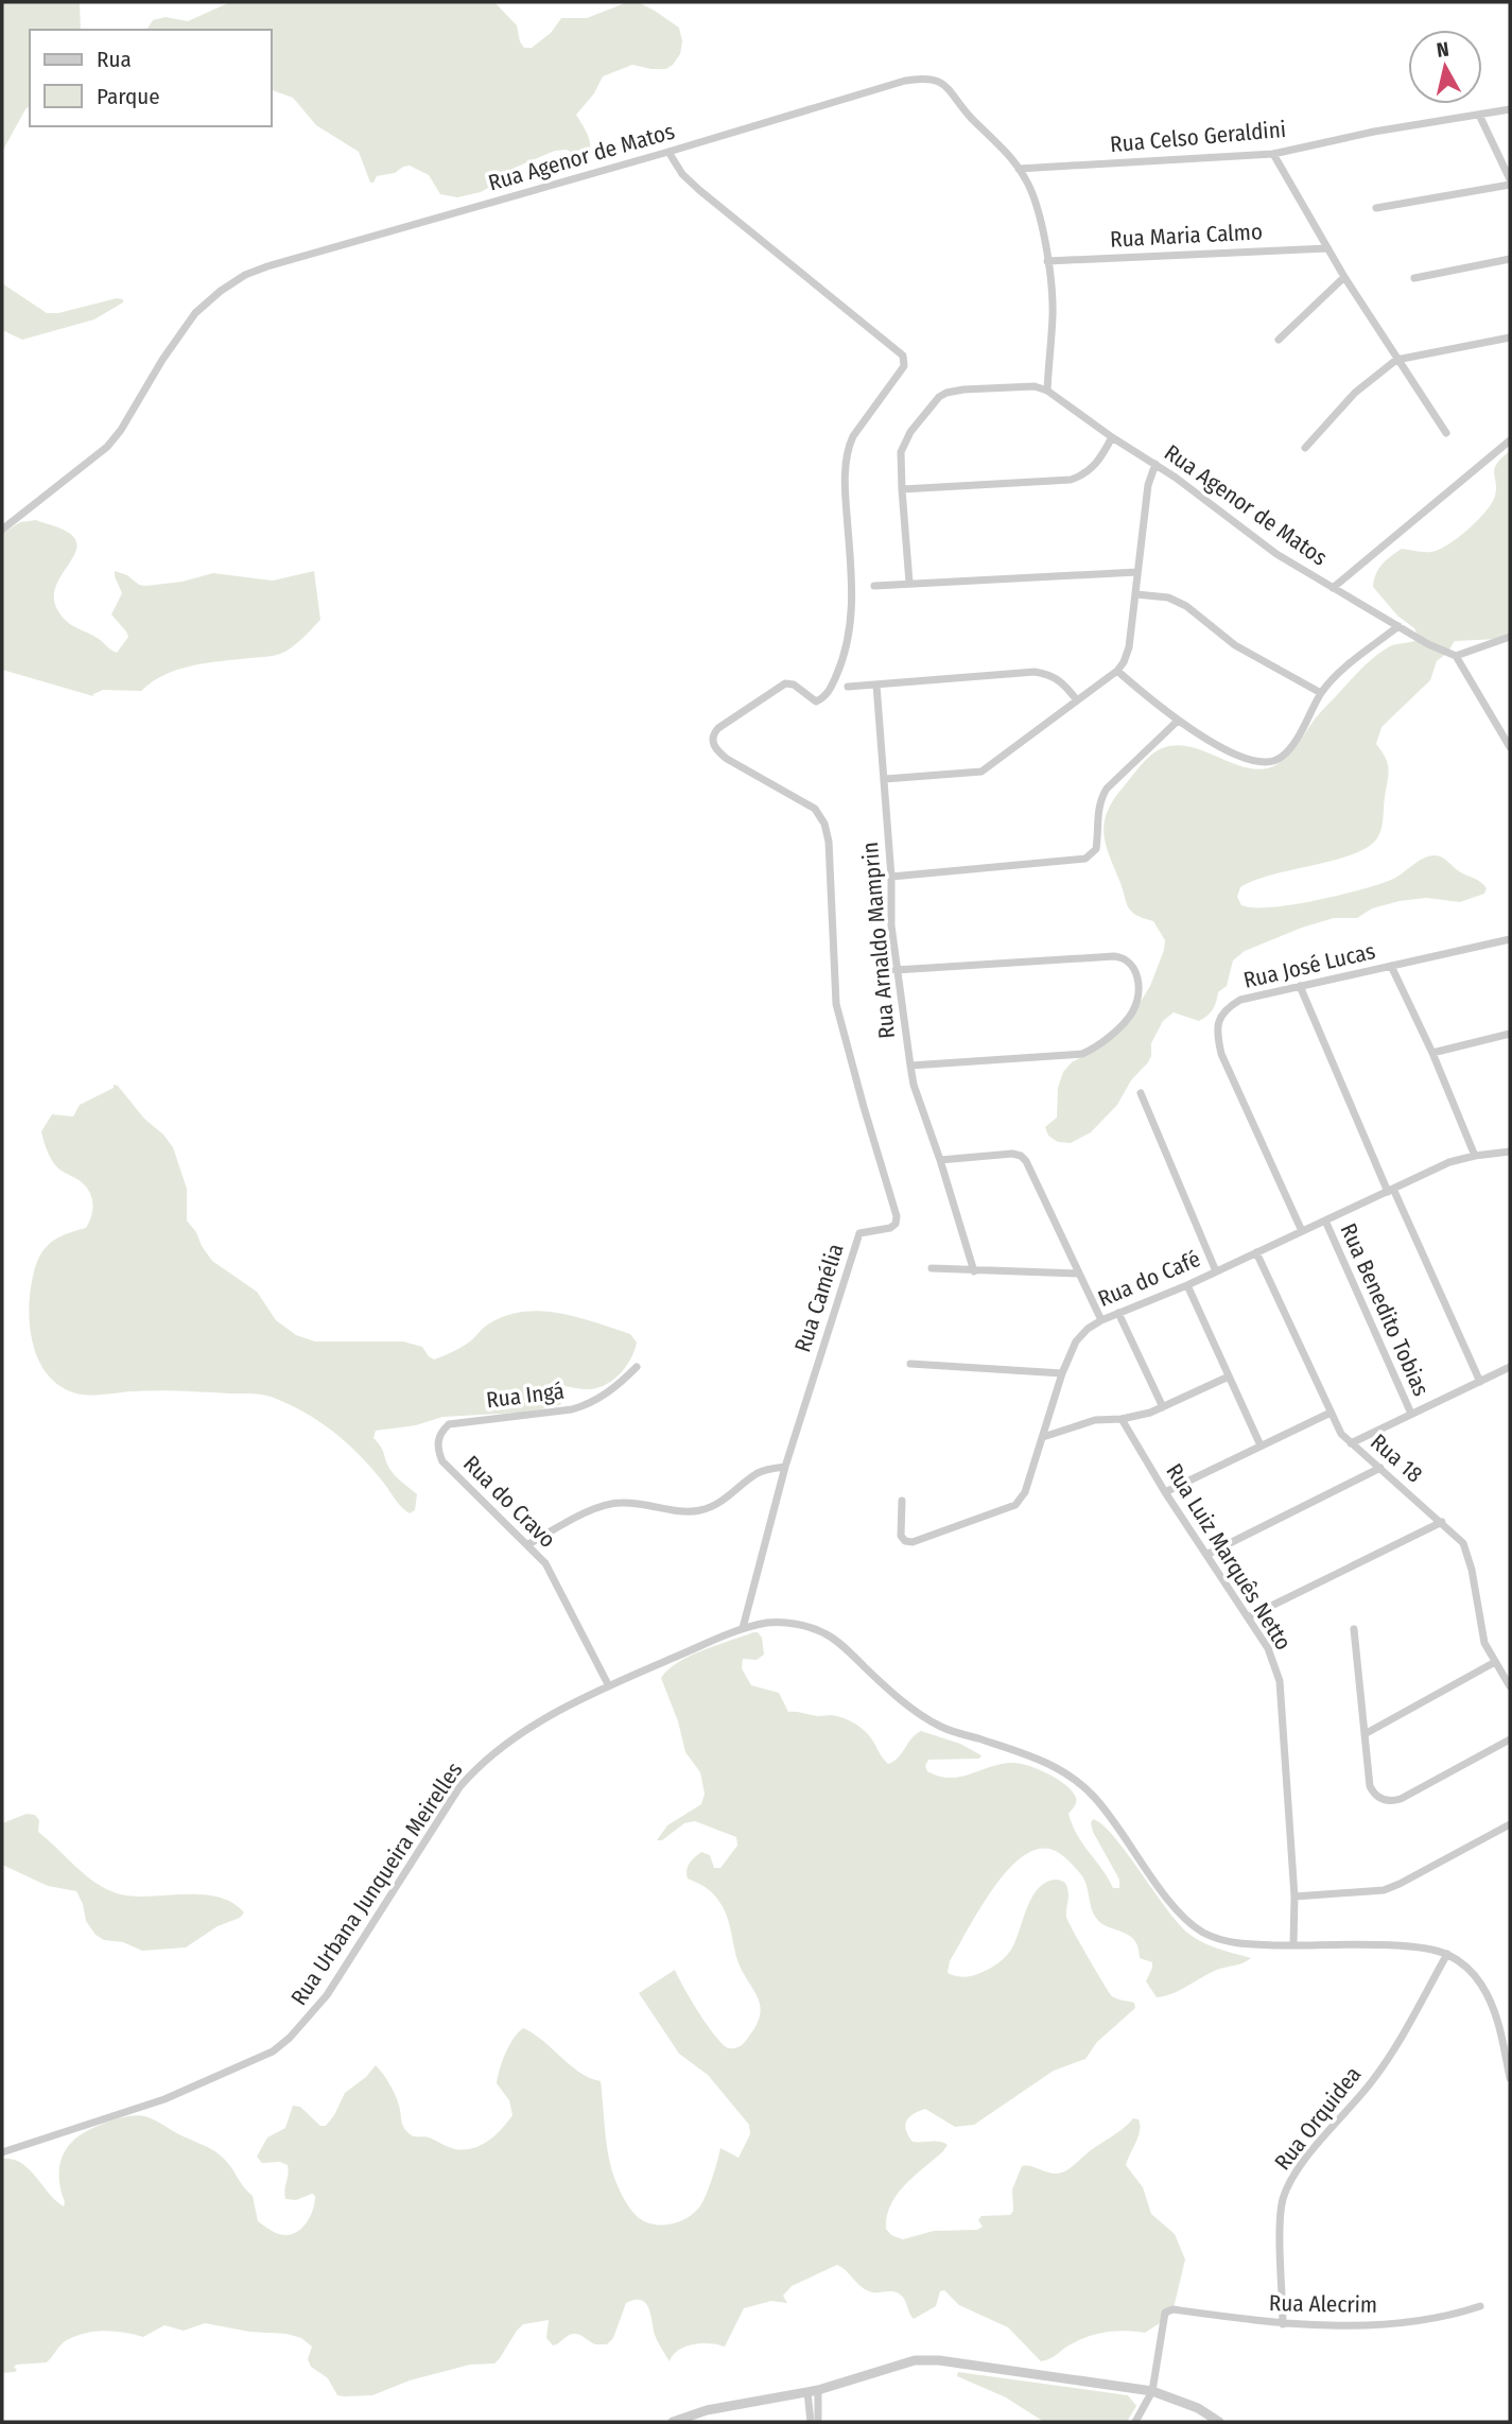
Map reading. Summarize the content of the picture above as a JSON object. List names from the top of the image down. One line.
{"streets":{"street":["Rua Celso Geraldini","Rua Agenor de Matos","Rua Maria Calmo","Rua Arnaldo Mamprin","Rua José Lucas","Rua do Café","Rua Camélia","Rua Benedito Tobias","Rua Ingá","Rua 18","Rua do Cravo","Rua Luiz Marquês Netto","Rua Urbana Junqueira Meirelles","Rua Orquidea","Rua Alecrim"]},"crossings":[["Rua Celso Geraldini","Rua Agenor de Matos"],["Rua Agenor de Matos","Rua Maria Calmo"],["Rua Agenor de Matos","Rua Camélia"],["Rua José Lucas","Rua do Café"],["Rua do Café","Rua Benedito Tobias"],["Rua do Café","Rua 18"],["Rua Camélia","Rua Urbana Junqueira Meirelles"],["Rua Ingá","Rua do Cravo"],["Rua do Cravo","Rua Urbana Junqueira Meirelles"],["Rua Luiz Marquês Netto","Rua Urbana Junqueira Meirelles"],["Rua Urbana Junqueira Meirelles","Rua Orquidea"],["Rua Orquidea","Rua Alecrim"]],"legend":["Rua","Parque"],"north":"top"}
